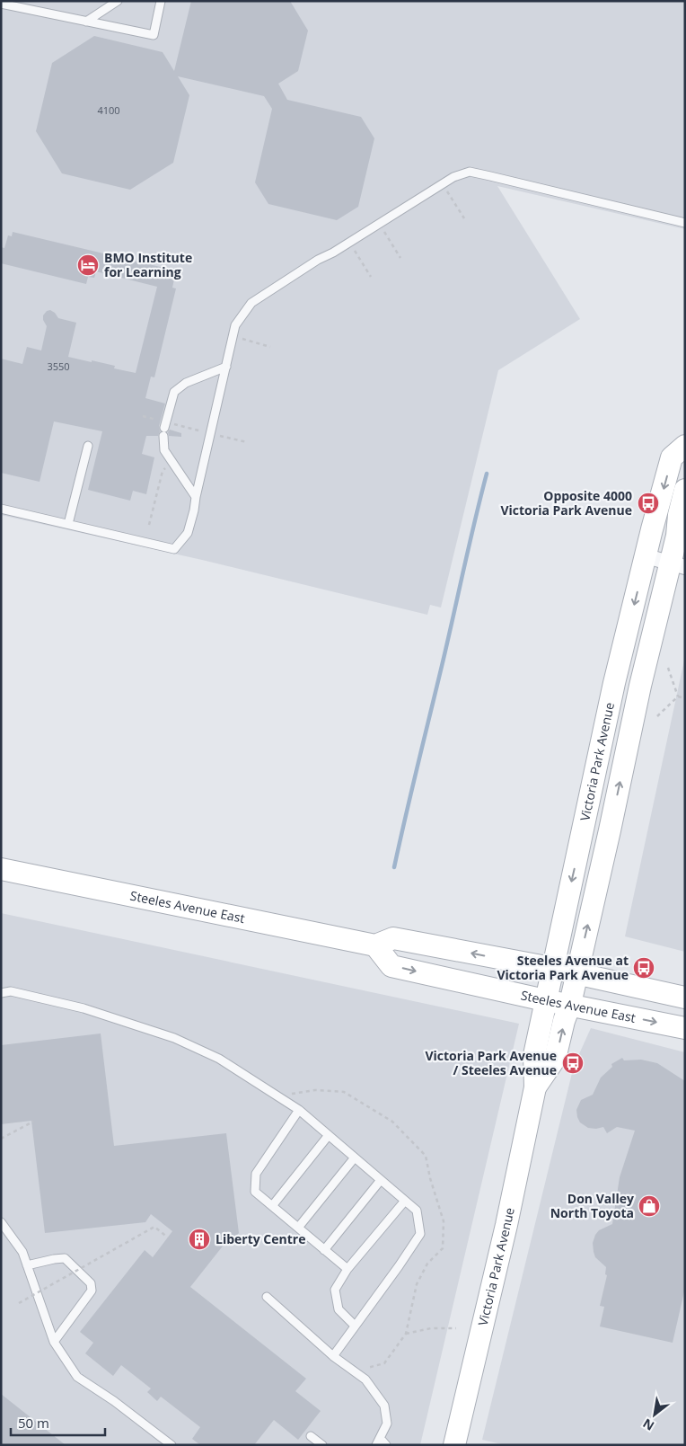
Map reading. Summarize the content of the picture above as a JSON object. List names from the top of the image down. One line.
{"streets":{"main road":["Victoria Park Avenue","Steeles Avenue East"]},"crossings":[["Victoria Park Avenue","Steeles Avenue East"]],"places":{"hotel":["BMO Institute for Learning"],"bus stop":["Opposite 4000 Victoria Park Avenue","Steeles Avenue at Victoria Park Avenue","Victoria Park Avenue / Steeles Avenue"],"shop":["Don Valley North Toyota"],"building":["Liberty Centre"]},"house_numbers":["4100","3550"],"scale_bar":"50 m","north":"bottom left"}
